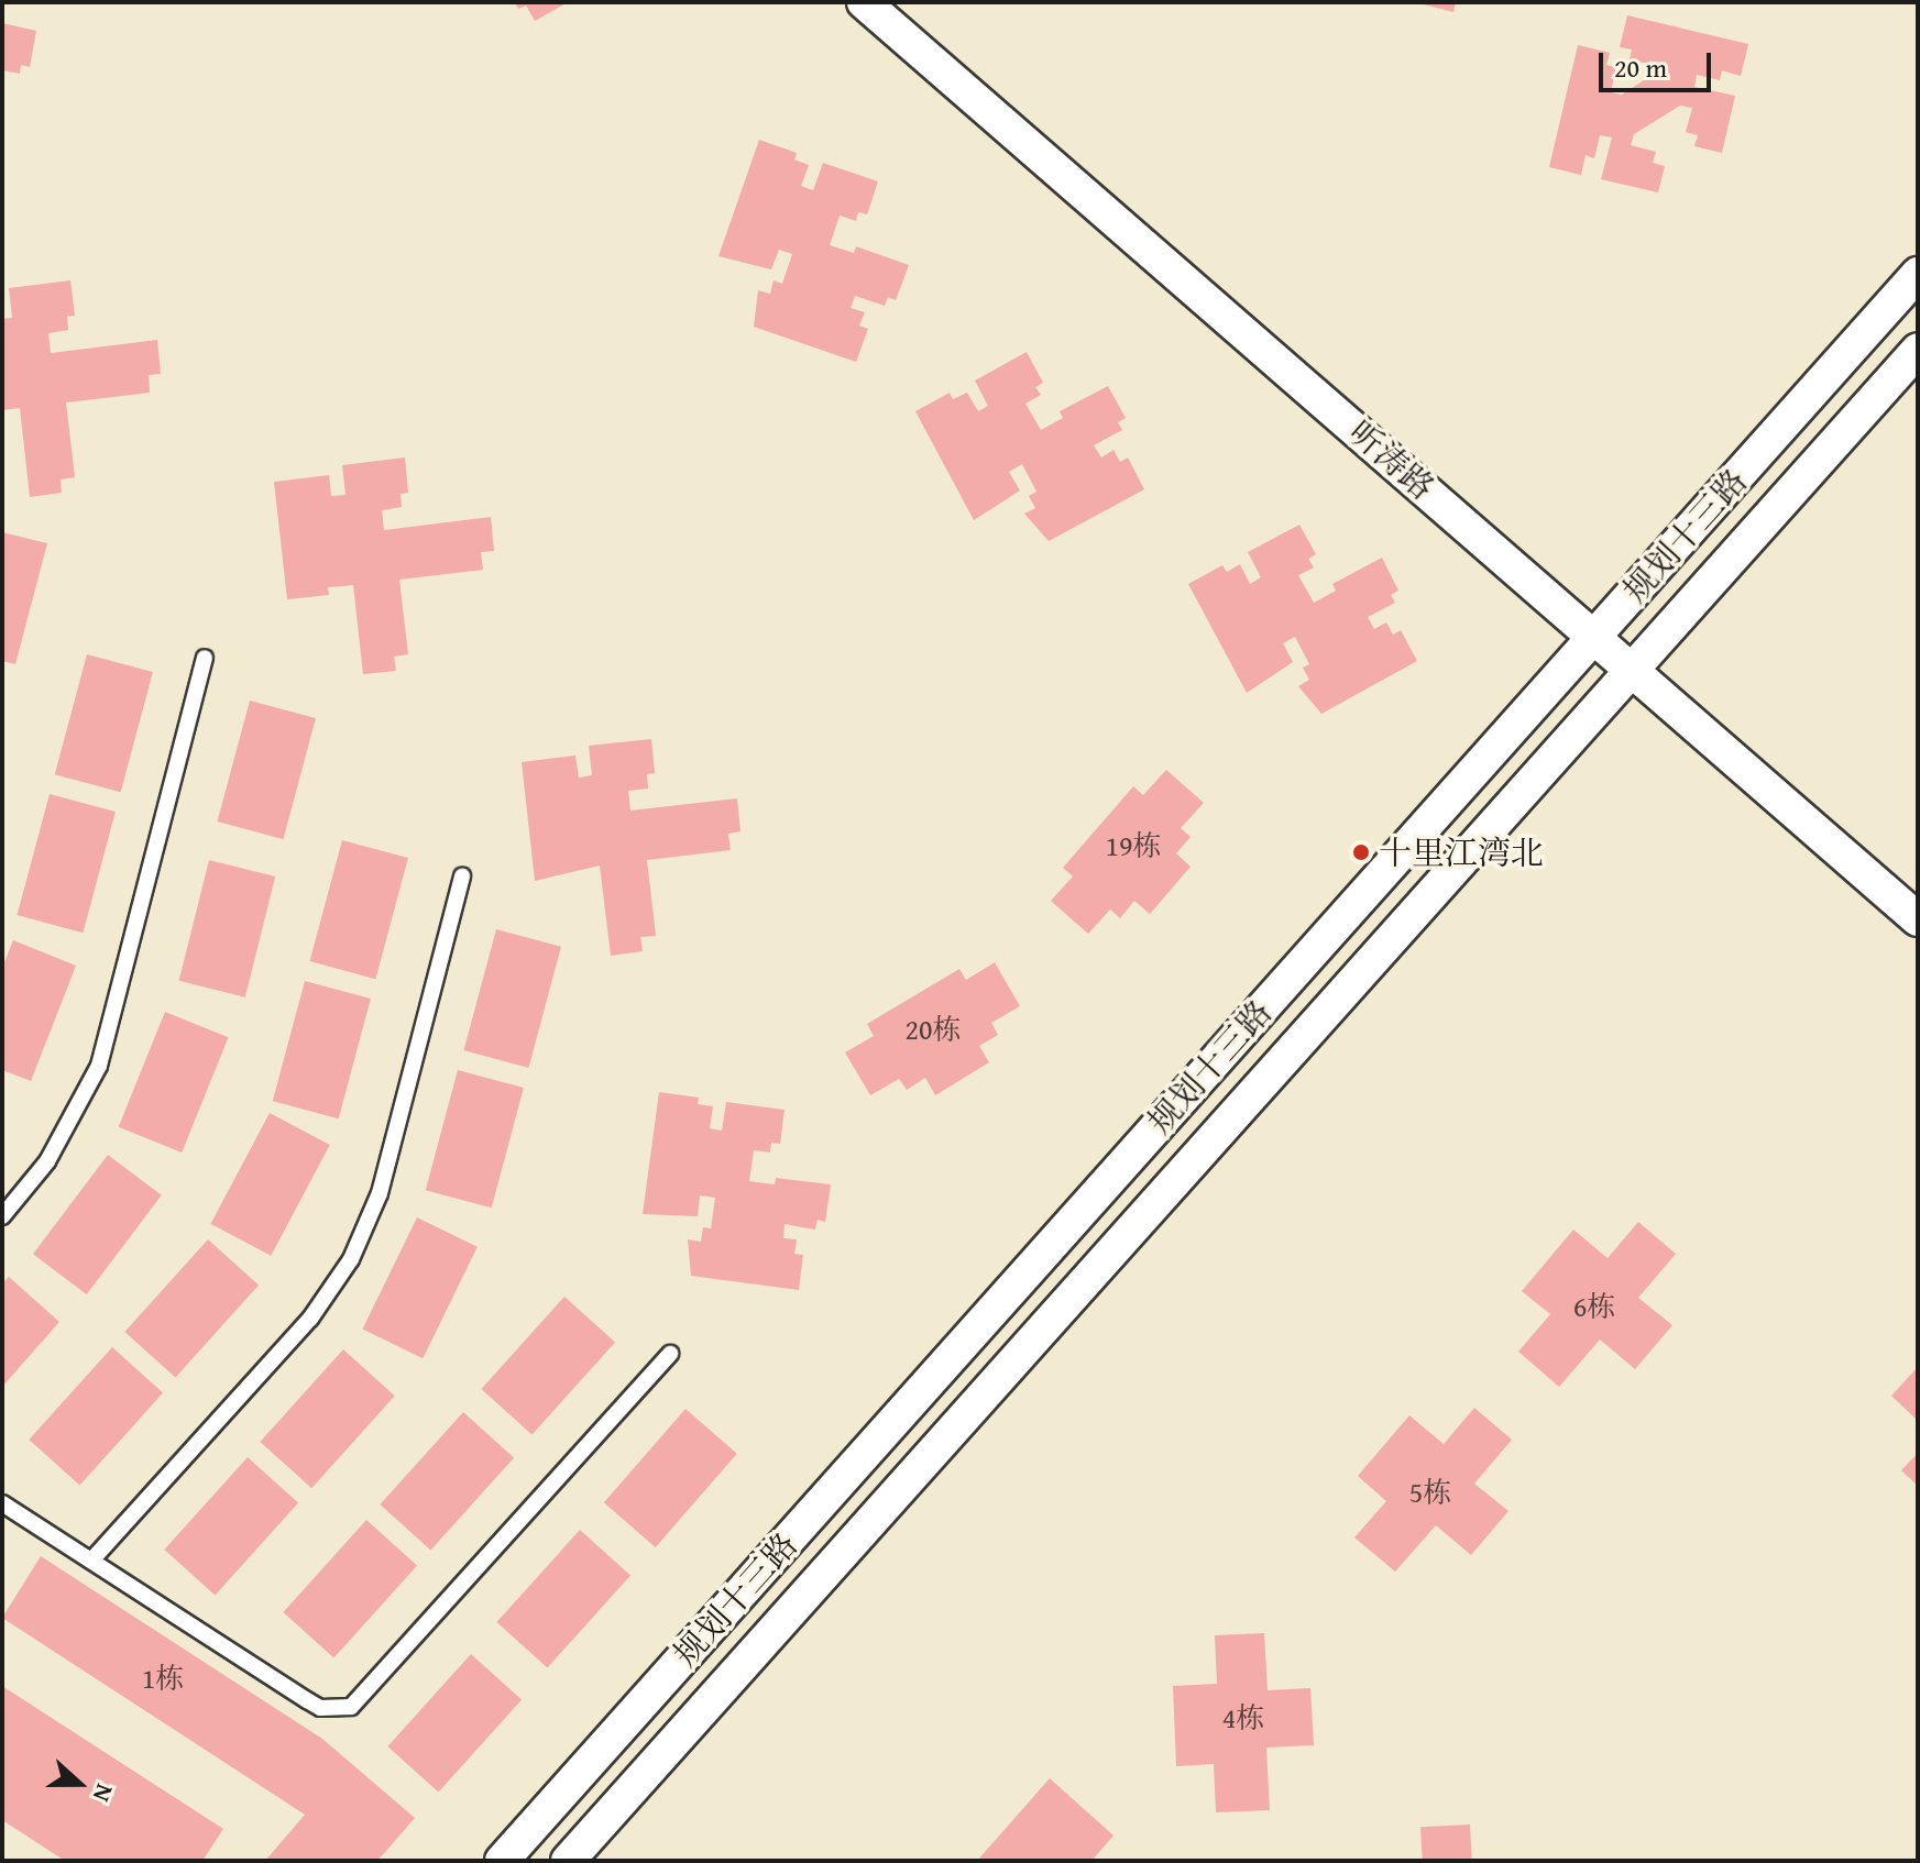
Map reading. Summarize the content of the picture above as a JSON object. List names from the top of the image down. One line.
{"streets":{"street":["听涛路","规划十三路"]},"crossings":[["听涛路","规划十三路"]],"places":["十里江湾北"],"house_numbers":["19栋","20栋","6栋","5栋","1栋","4栋"],"scale_bar":"20 m","north":"right"}
